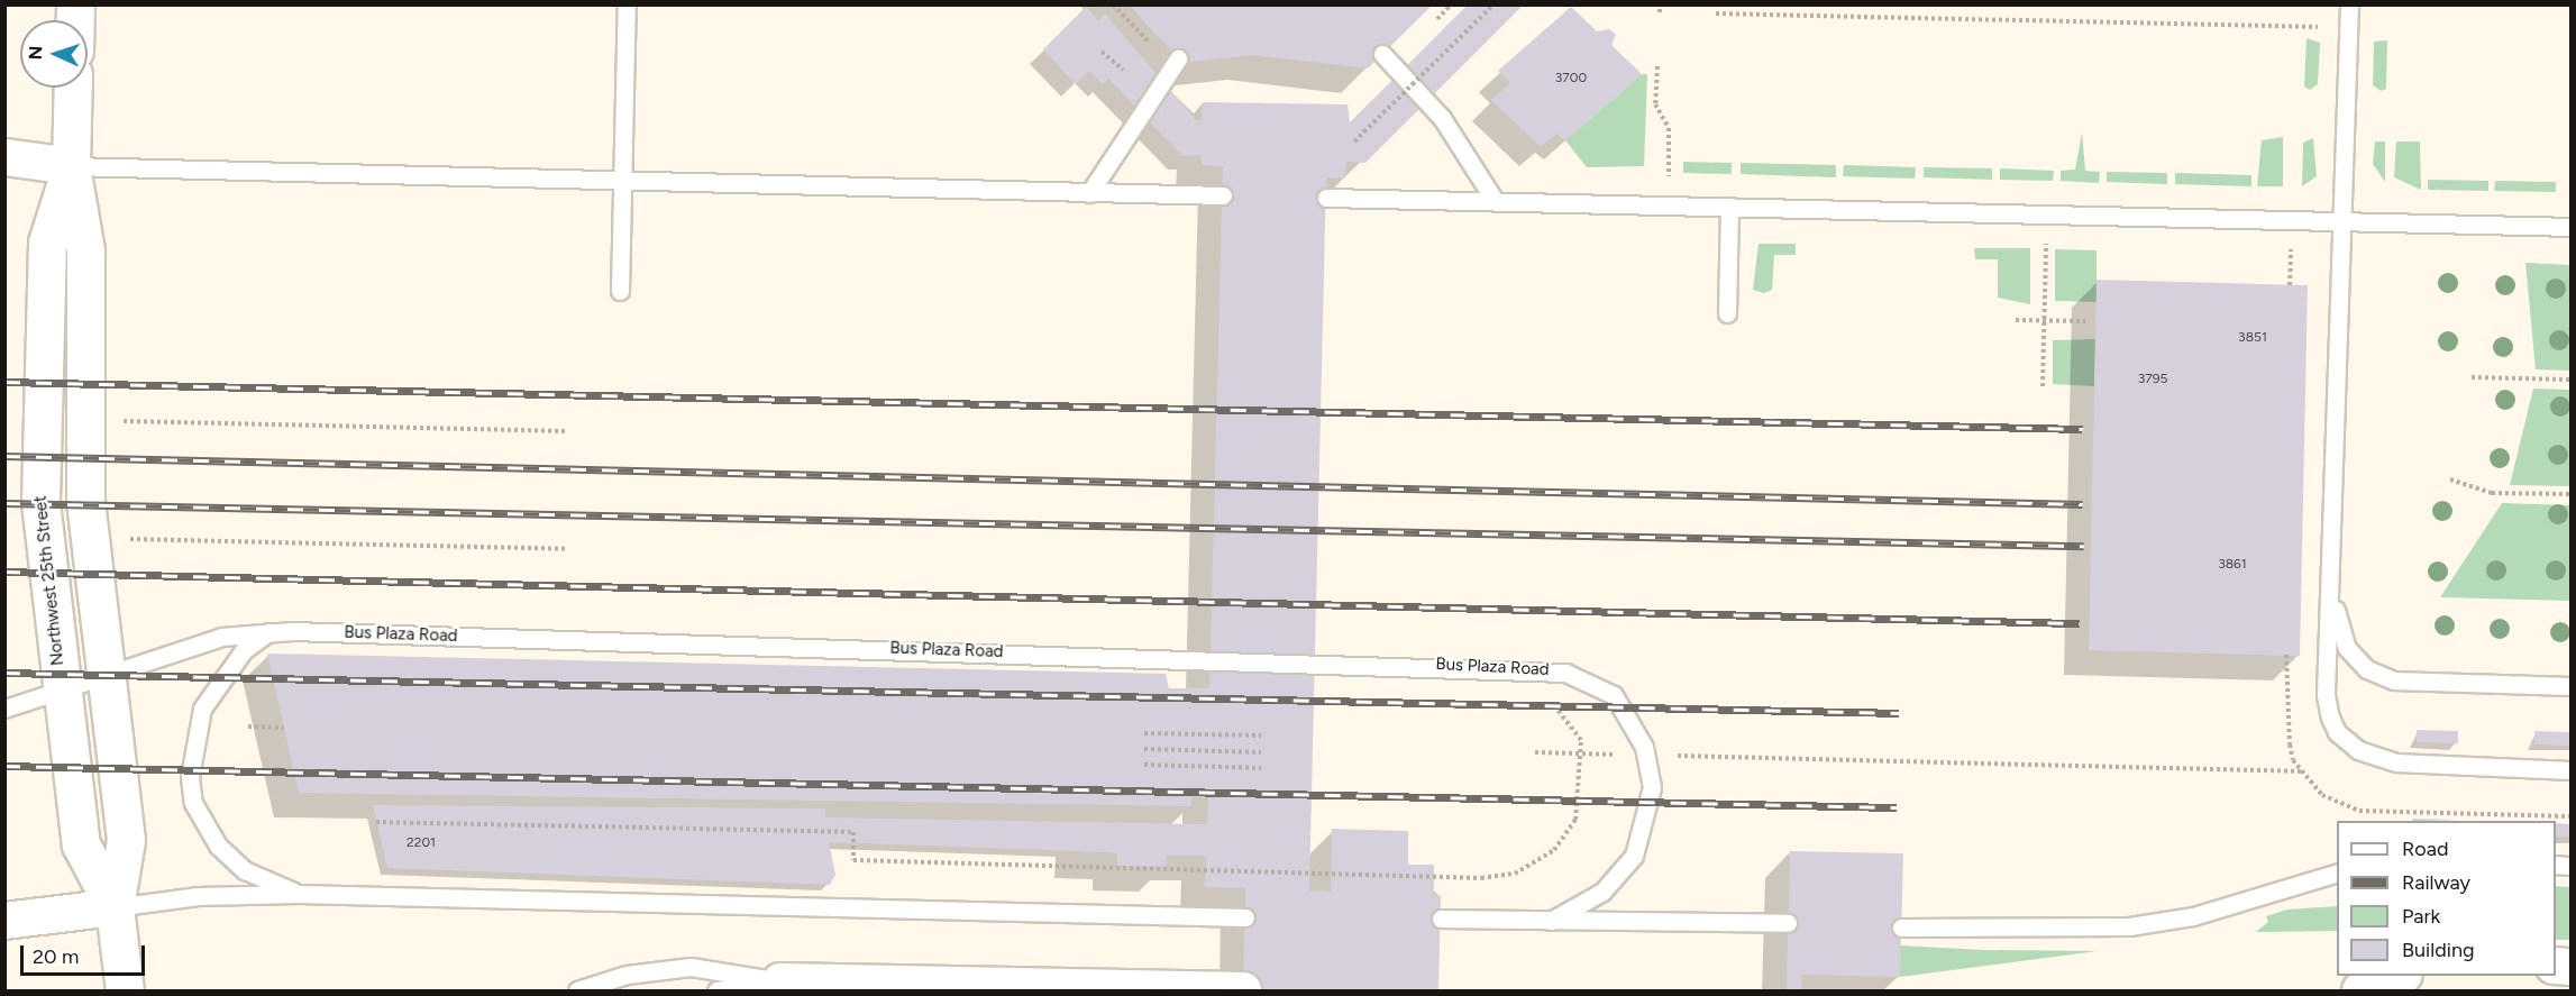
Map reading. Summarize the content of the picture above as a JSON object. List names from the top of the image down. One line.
{"streets":{"street":["Northwest 25th Street"],"lane":["Bus Plaza Road"]},"crossings":[["Northwest 25th Street","Bus Plaza Road"]],"house_numbers":["3700","3851","3795","3861","2201"],"legend":["Road","Railway","Park","Building"],"scale_bar":"20 m","north":"left"}
